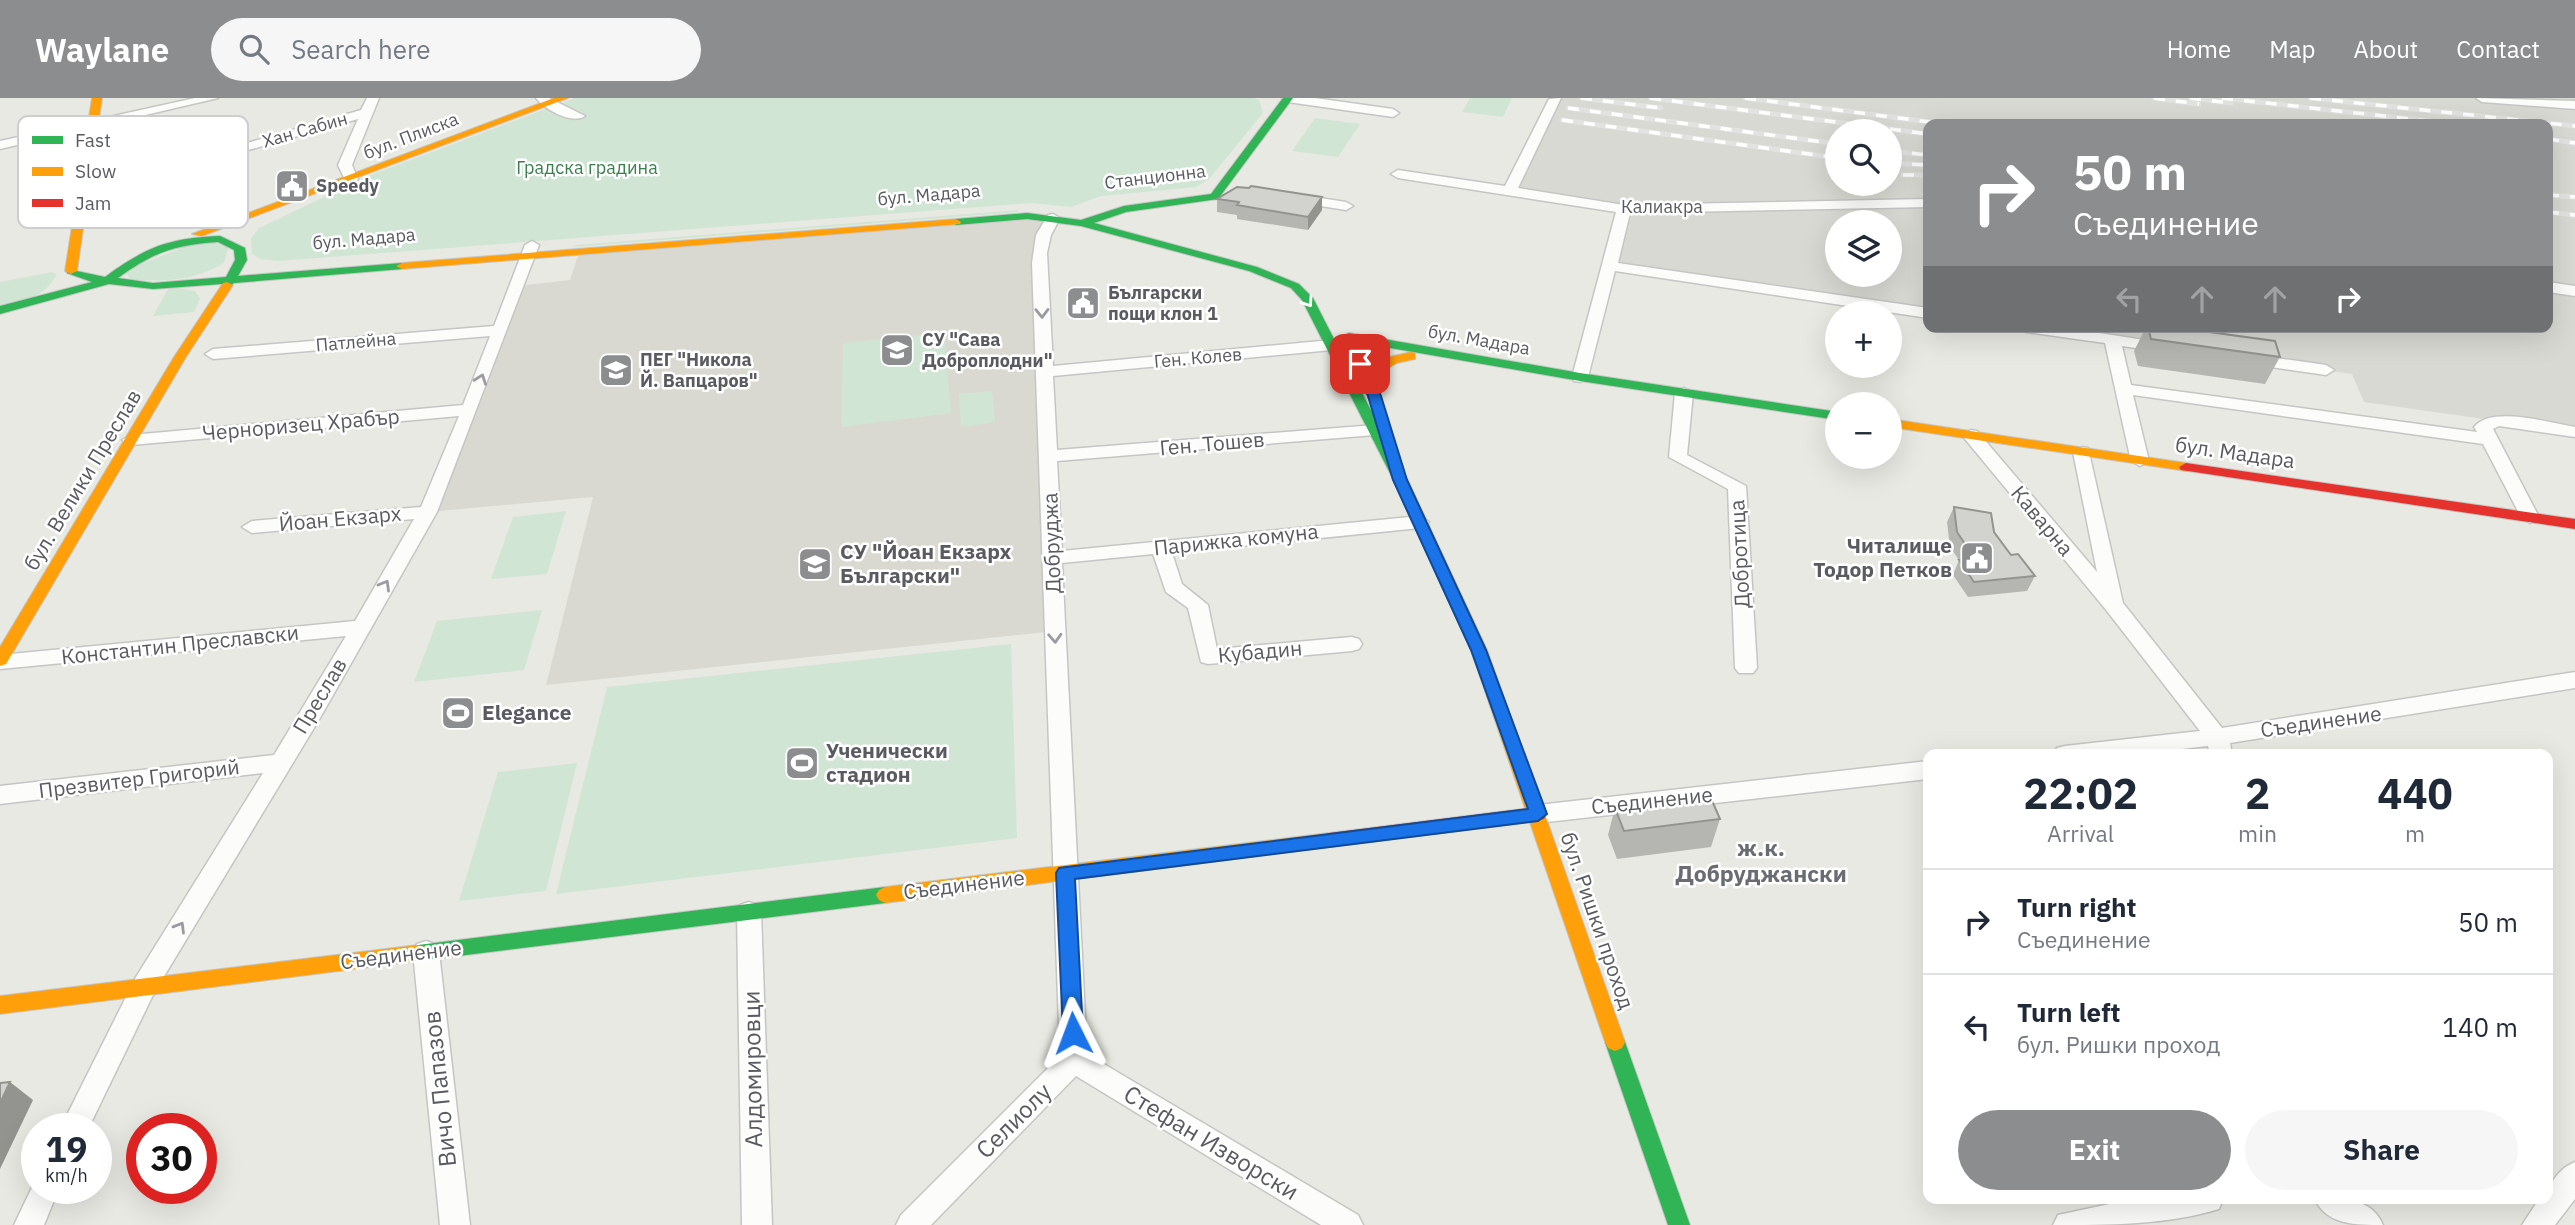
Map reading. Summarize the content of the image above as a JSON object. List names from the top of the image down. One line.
{"streets":{"main road":["бул. Плиска","Станционна","бул. Мадара","бул. Велики Преслав","Съединение","бул. Ришки проход"],"street":["Хан Сабин","Калиакра","Патлейна","Ген. Колев","Черноризец Храбър","Ген. Тошев","Йоан Екзарх","Каварна","Парижка комуна","Добруджа","Добротица","Константин Преславски","Кубадин","Преслав","Презвитер Григорий","Алдомировци","Вичо Папазов","Селиолу","Стефан Изворски"]},"crossings":[["бул. Плиска","бул. Мадара"],["бул. Плиска","бул. Велики Преслав"],["Станционна","бул. Мадара"],["Станционна","Добруджа"],["бул. Мадара","Ген. Колев"],["бул. Мадара","бул. Велики Преслав"],["бул. Мадара","Каварна"],["бул. Мадара","Добруджа"],["бул. Мадара","Добротица"],["бул. Мадара","Преслав"],["бул. Мадара","бул. Ришки проход"],["Патлейна","Преслав"],["Ген. Колев","Добруджа"],["Ген. Колев","бул. Ришки проход"],["Черноризец Храбър","бул. Велики Преслав"],["Черноризец Храбър","Преслав"],["Ген. Тошев","Добруджа"],["Ген. Тошев","бул. Ришки проход"],["бул. Велики Преслав","Константин Преславски"],["Йоан Екзарх","Преслав"],["Каварна","Съединение"],["Парижка комуна","Добруджа"],["Парижка комуна","Кубадин"],["Парижка комуна","бул. Ришки проход"],["Добруджа","Съединение"],["Константин Преславски","Преслав"],["Преслав","Съединение"],["Преслав","Презвитер Григорий"],["Съединение","бул. Ришки проход"],["Съединение","Алдомировци"],["Съединение","Вичо Папазов"],["Селиолу","Стефан Изворски"]],"one_way":["Добруджа","Преслав"],"districts":["ж.к. Добруджански"],"parks":["Градска градина"],"places":{"public building":["Speedy","Български пощи клон 1","Читалище Тодор Петков"],"school or university":["СУ \"Сава Доброплодни\"","ПЕГ \"Никола Й. Вапцаров\"","СУ \"Йоан Екзарх Български\""],"sports":["Elegance","Ученически стадион"]},"legend":["Fast","Slow","Jam"],"page":{"header":"Waylane","search":"Search here","nav":["Home","Map","About","Contact"],"map_buttons":["+","−"],"turn":["50 m","Съединение"],"eta":["22:02","Arrival","2","min","440","m"],"list":[{"name":"Turn right","note":"Съединение","value":"50 m"},{"name":"Turn left","note":"бул. Ришки проход","value":"140 m"}],"buttons":["Exit","Share"],"speed":"19 km/h","limit":"30"}}
